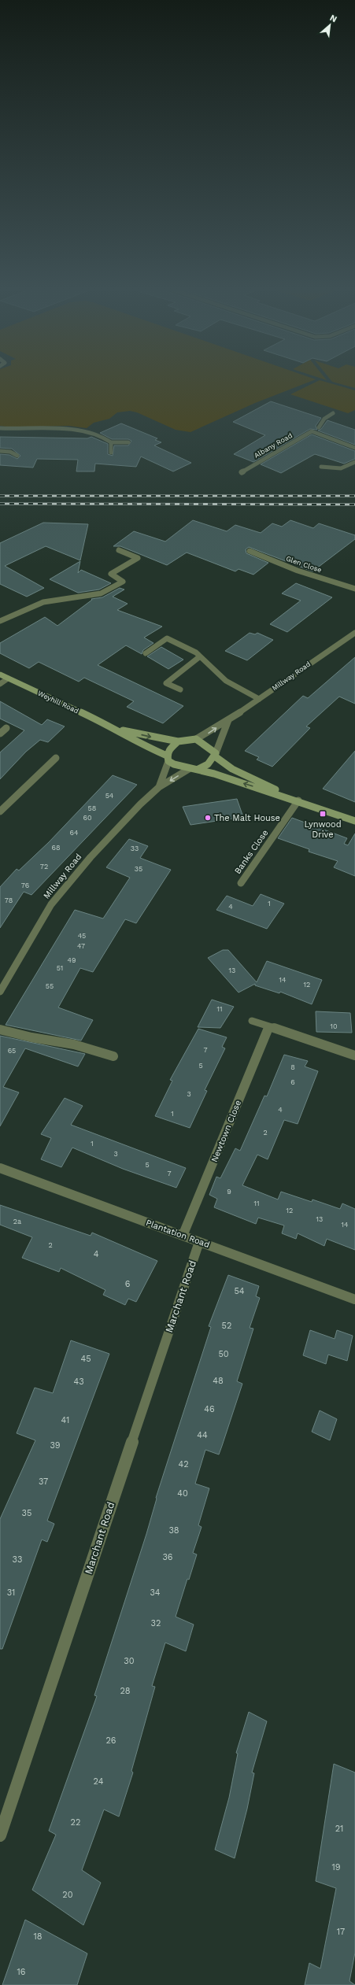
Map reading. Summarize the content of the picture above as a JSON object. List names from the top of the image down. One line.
{"streets":{"main road":["Weyhill Road"],"street":["Albany Road","Glen Close","Millway Road","Banks Close","Newtown Close","Plantation Road","Marchant Road"]},"crossings":[["Millway Road","Weyhill Road"],["Weyhill Road","Banks Close"],["Newtown Close","Plantation Road"],["Plantation Road","Marchant Road"]],"places":{"transit":["Lynwood Drive"],"other":["The Malt House"]},"house_numbers":["54","58","60","64","68","33","72","35","76","78","1","4","45","47","49","51","13","14","12","55","11","10","7","65","5","8","6","3","4","1","2","1","3","5","7","9","11","12","13","2a","14","2","4","6","54","52","50","45","48","43","46","41","44","39","42","37","40","35","38","36","33","31","34","32","30","28","26","24","22","21","19","20","17","18","16"],"north":"top right"}
